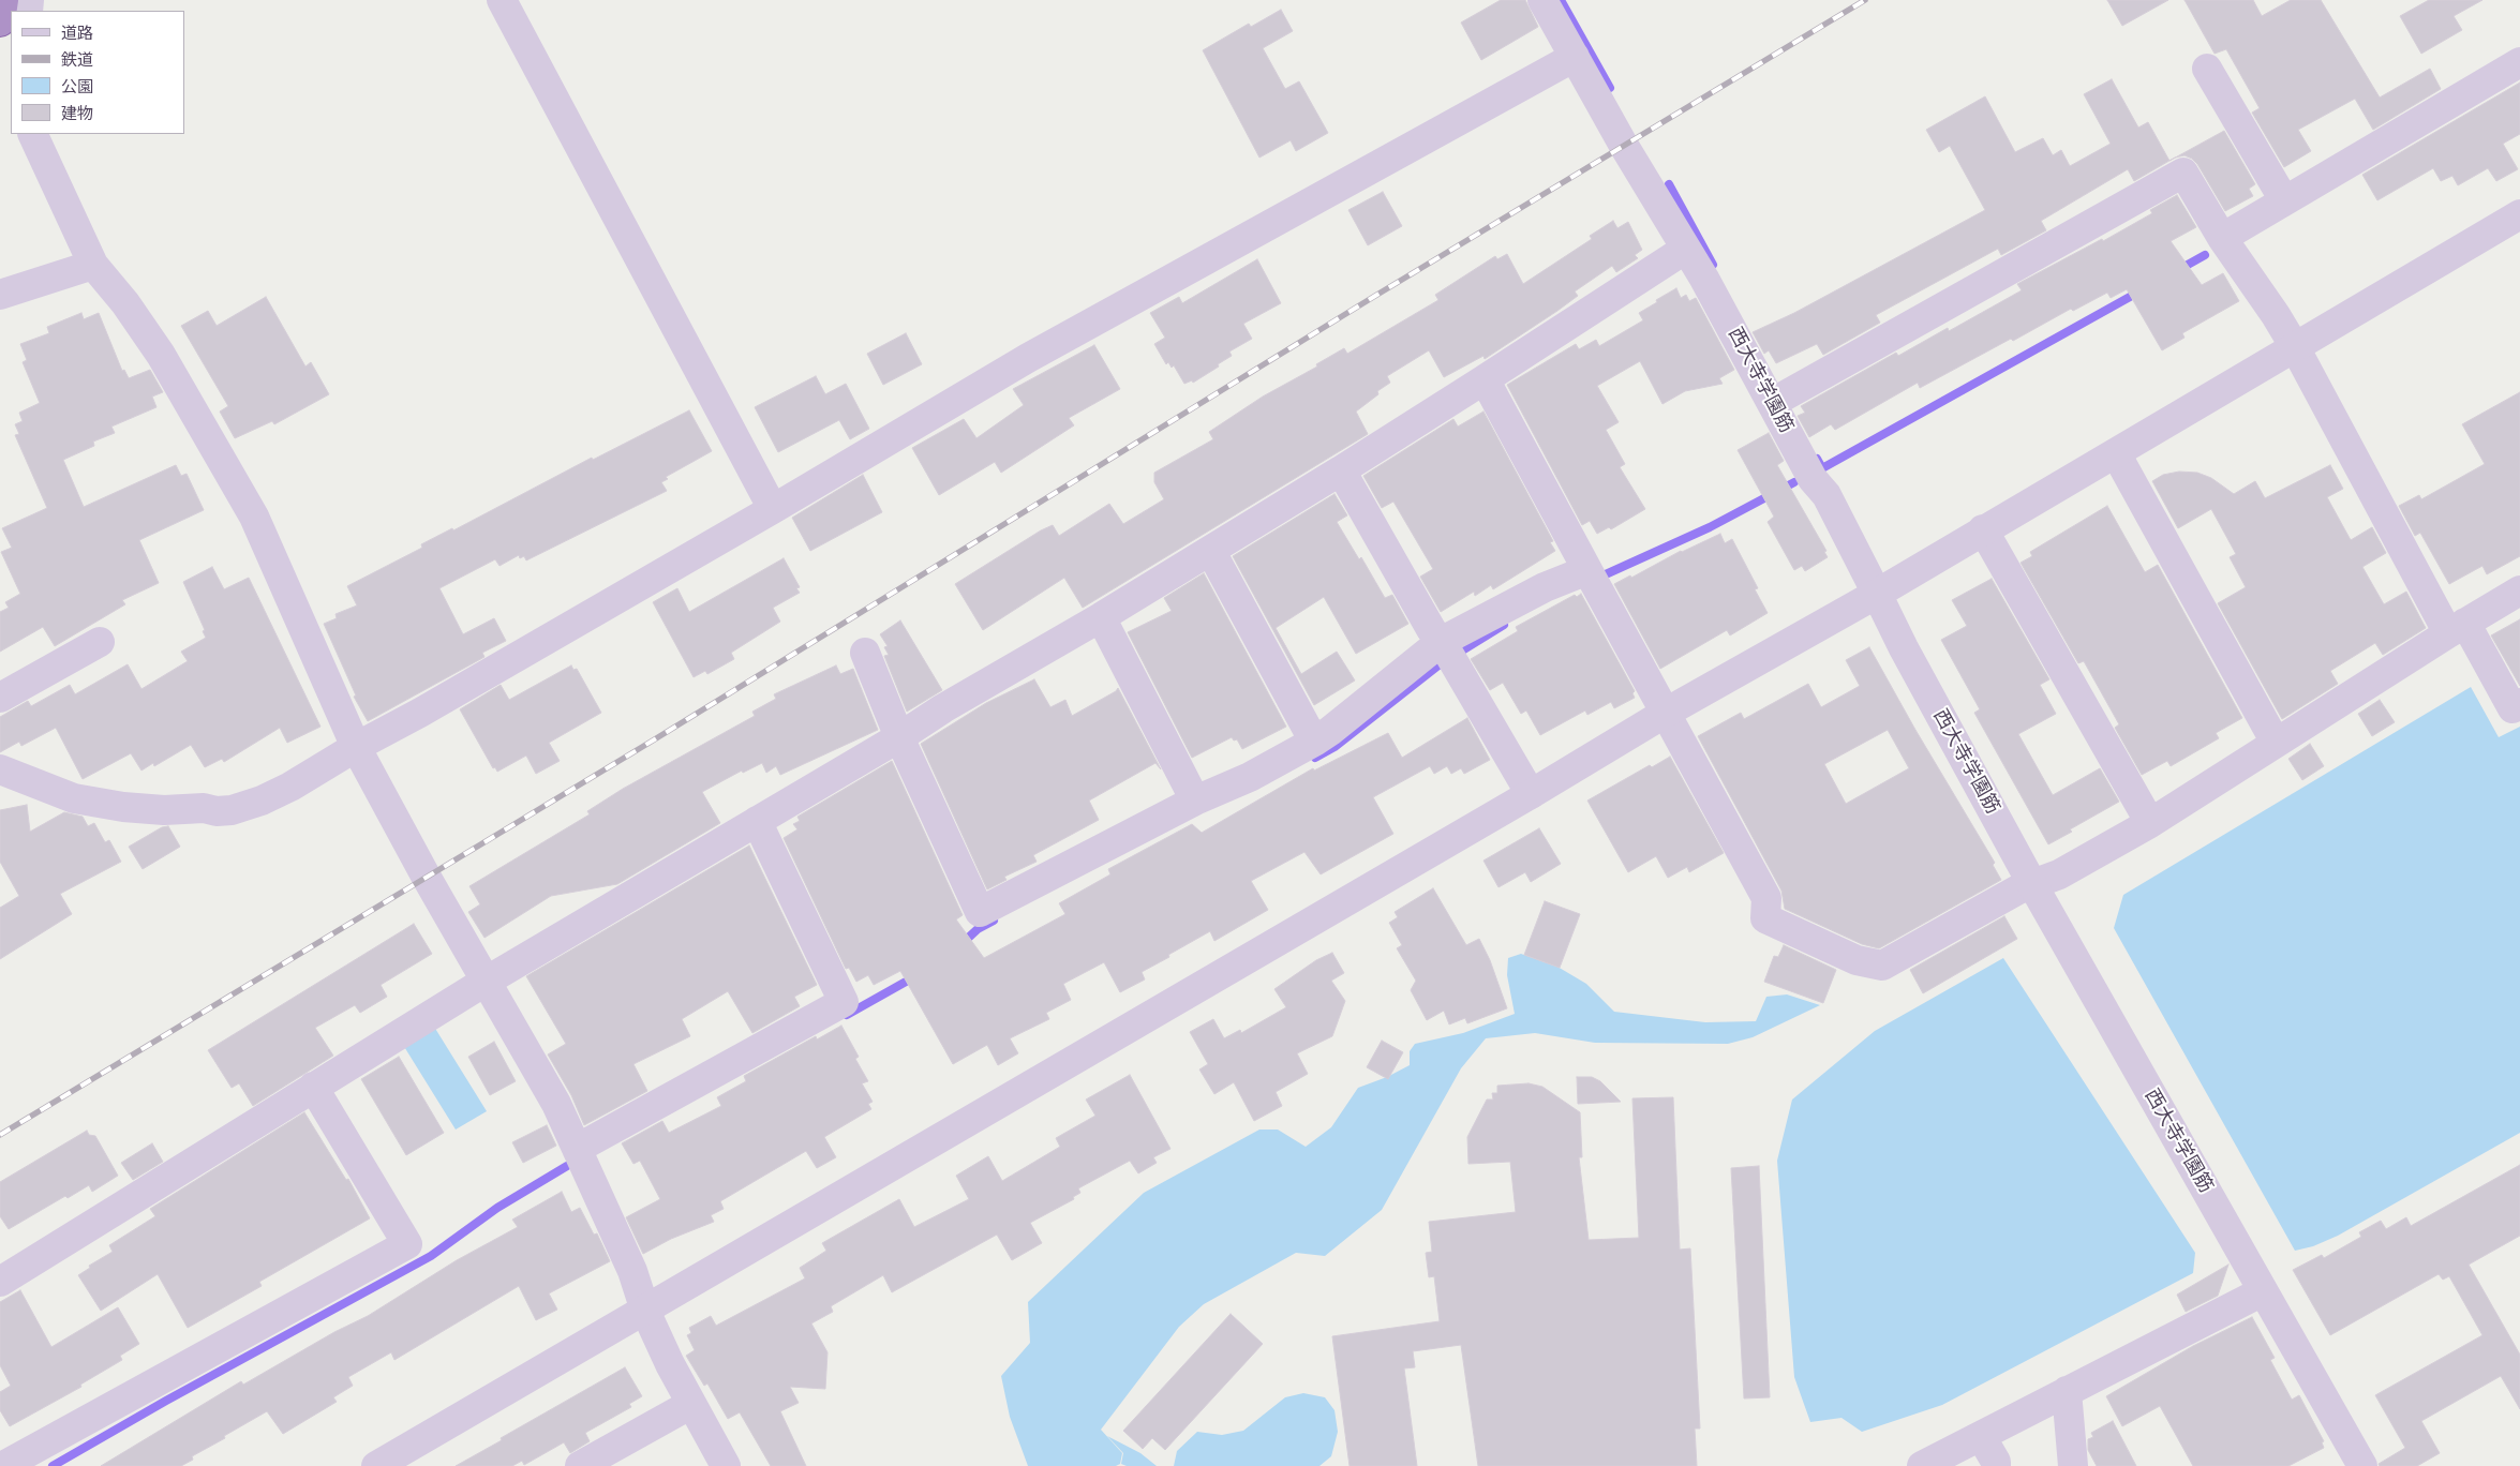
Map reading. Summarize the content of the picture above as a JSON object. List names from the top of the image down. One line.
{"streets":{"street":["西大寺学園筋"]},"legend":["道路","鉄道","公園","建物"]}
